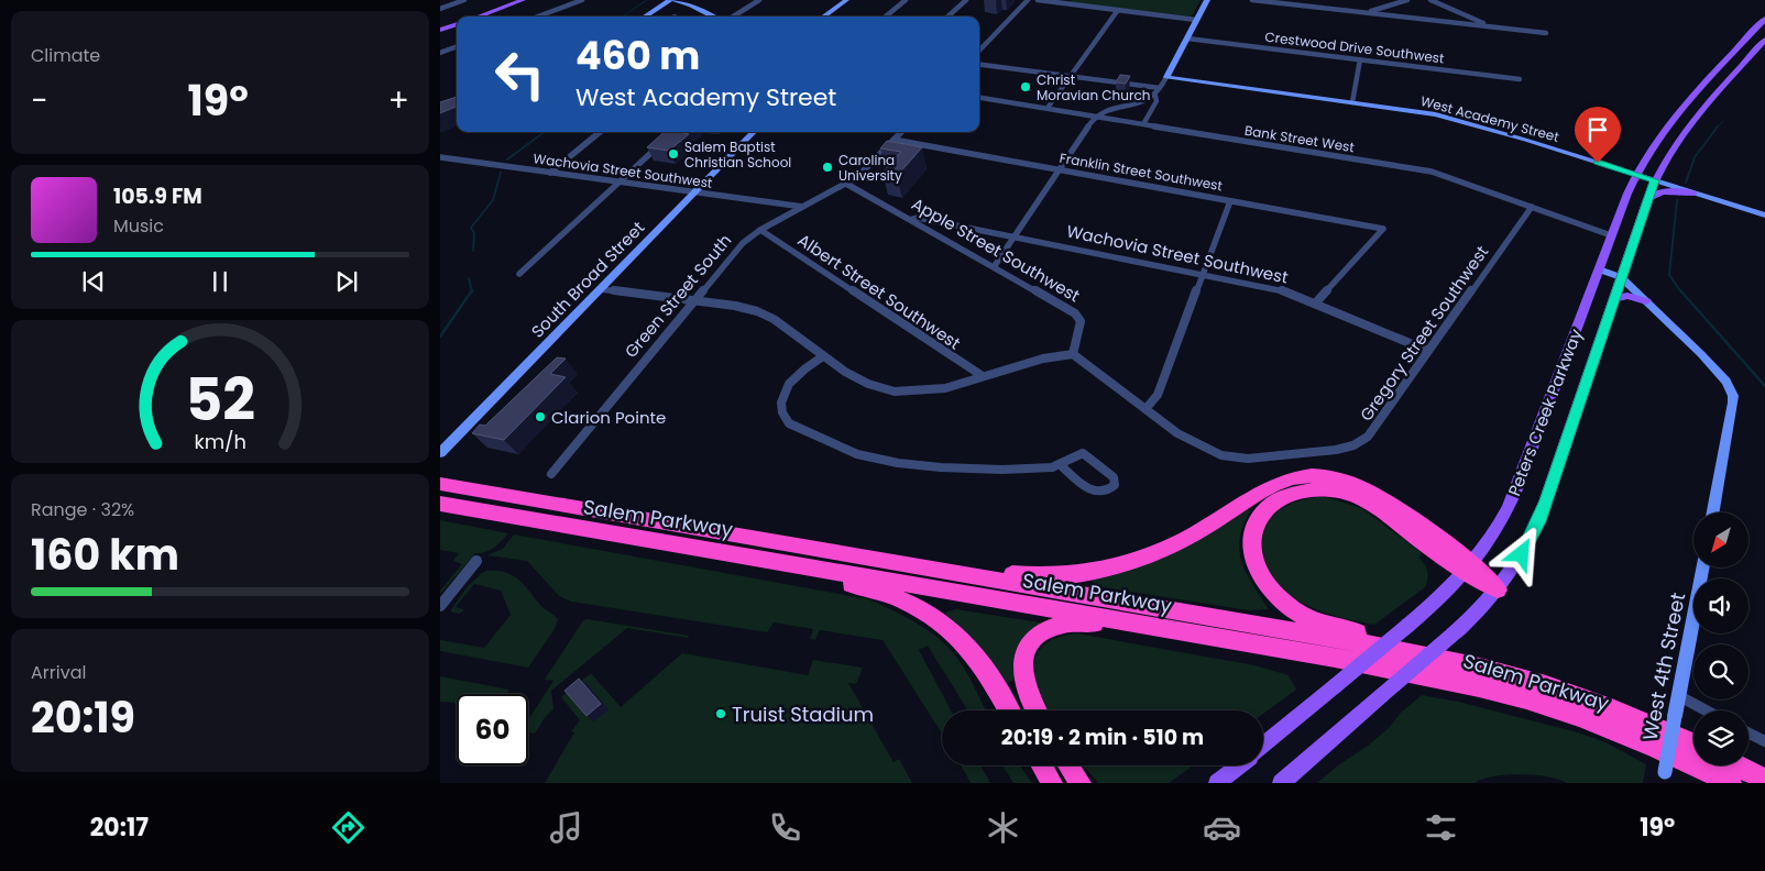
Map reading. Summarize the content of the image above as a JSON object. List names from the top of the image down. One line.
{"streets":{"highway":["Salem Parkway"],"main road":["Peters Creek Parkway"],"street":["Crestwood Drive Southwest","West Academy Street","Bank Street West","Wachovia Street Southwest","Franklin Street Southwest","Apple Street Southwest","South Broad Street","Albert Street Southwest","Green Street South","Gregory Street Southwest","West 4th Street"]},"crossings":[["West Academy Street","Peters Creek Parkway"],["Bank Street West","Gregory Street Southwest"],["Bank Street West","Peters Creek Parkway"],["Wachovia Street Southwest","Franklin Street Southwest"],["Wachovia Street Southwest","Apple Street Southwest"],["Wachovia Street Southwest","South Broad Street"],["Wachovia Street Southwest","Green Street South"],["Wachovia Street Southwest","Gregory Street Southwest"],["Franklin Street Southwest","Green Street South"],["Apple Street Southwest","Green Street South"],["Albert Street Southwest","Green Street South"]],"places":["Christ Moravian Church","Salem Baptist Christian School","Carolina University","Clarion Pointe","Truist Stadium"],"north":"bottom left","page":{"tile":["Climate",["Range · 32%","160 km"],["Arrival","20:19"]],"turn":["460 m","West Academy Street"],"heat":["−","19°","+"],"song":["105.9 FM","Music"],"limit":"60","trip":"20:19 · 2 min · 510 m","tabs":["20:17","19°"],"gauge":["52","km/h"]}}
